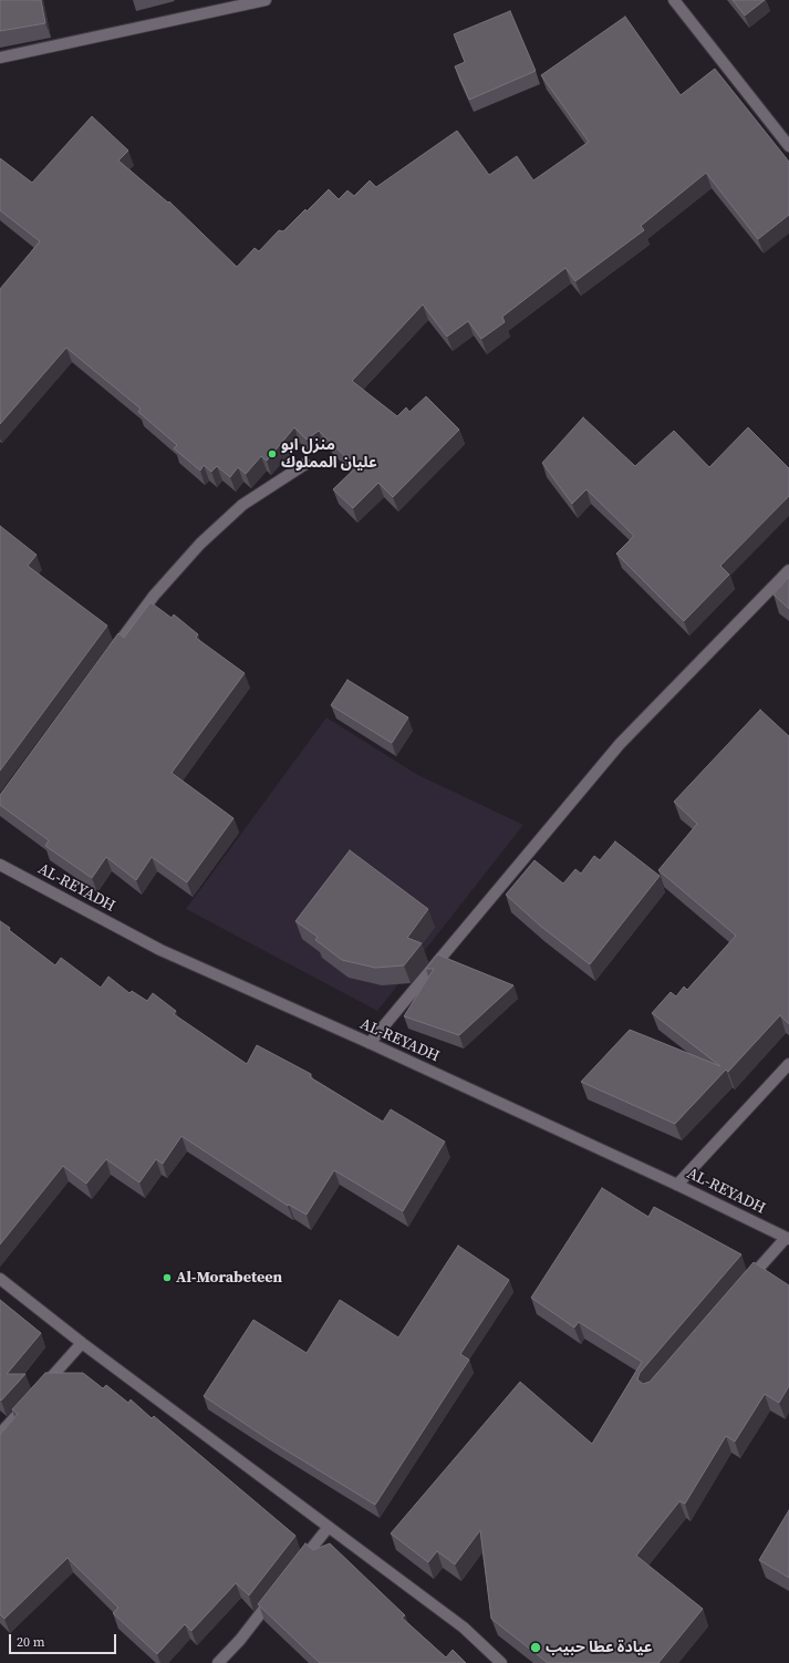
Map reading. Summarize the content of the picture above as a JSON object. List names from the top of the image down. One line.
{"streets":{"street":["AL-REYADH"]},"places":["منزل ابو عليان المملوك","Al-Morabeteen","عيادة عطا حبيب"],"scale_bar":"20 m"}
